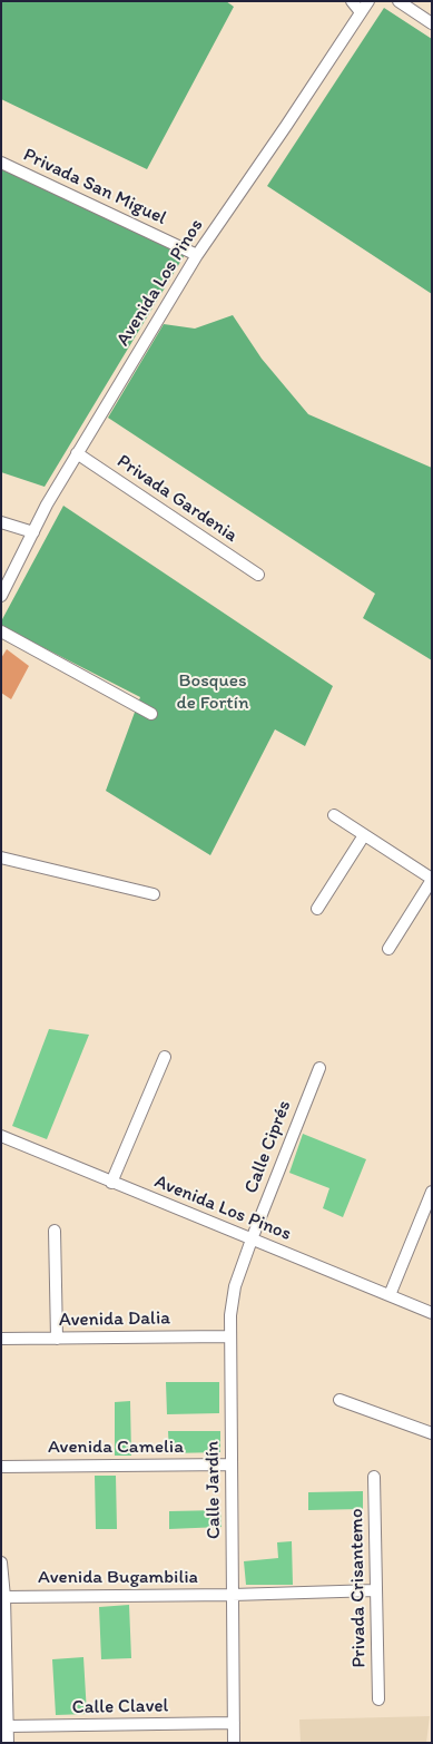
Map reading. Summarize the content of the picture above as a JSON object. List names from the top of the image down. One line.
{"streets":{"street":["Privada San Miguel","Avenida Los Pinos","Privada Gardenia","Calle Ciprés","Avenida Dalia","Avenida Camelia","Calle Jardín","Avenida Bugambilia","Privada Crisantemo","Calle Clavel"]},"crossings":[["Privada San Miguel","Avenida Los Pinos"],["Avenida Los Pinos","Privada Gardenia"],["Avenida Los Pinos","Calle Ciprés"],["Avenida Los Pinos","Calle Jardín"],["Calle Ciprés","Calle Jardín"],["Avenida Dalia","Calle Jardín"],["Avenida Camelia","Calle Jardín"],["Calle Jardín","Avenida Bugambilia"],["Calle Jardín","Calle Clavel"],["Avenida Bugambilia","Privada Crisantemo"]],"parks":["Bosques de Fortín"]}
